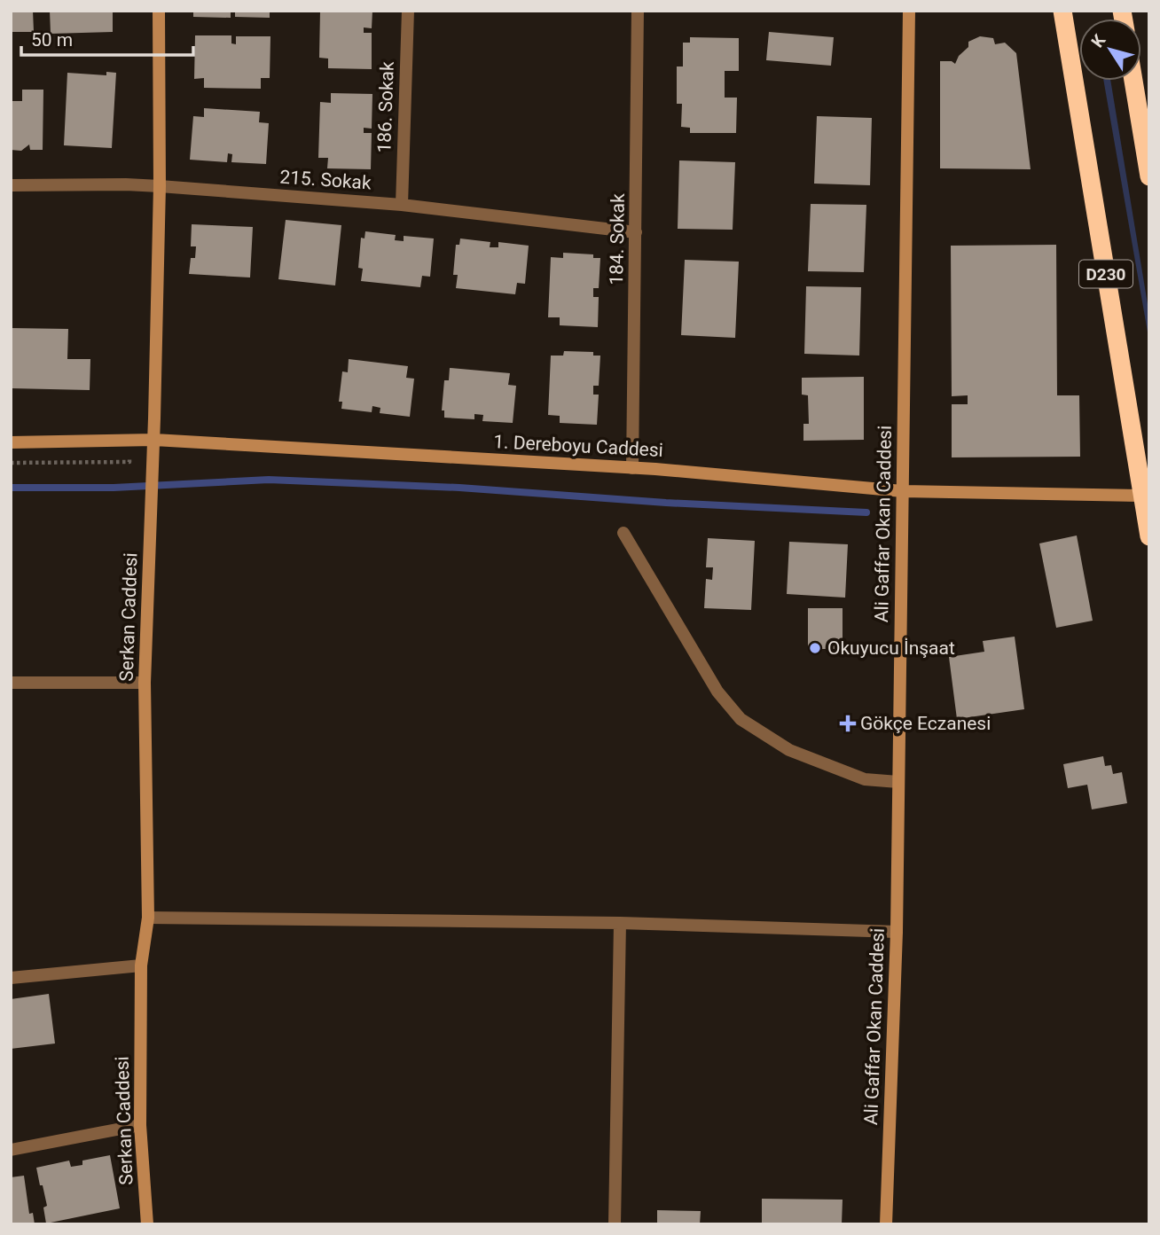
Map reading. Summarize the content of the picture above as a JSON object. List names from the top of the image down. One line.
{"streets":{"highway":["D230"],"main road":["1. Dereboyu Caddesi","Ali Gaffar Okan Caddesi","Serkan Caddesi"],"street":["186. Sokak","215. Sokak","184. Sokak"]},"crossings":[["186. Sokak","215. Sokak"],["215. Sokak","184. Sokak"],["215. Sokak","Serkan Caddesi"],["184. Sokak","1. Dereboyu Caddesi"],["D230","1. Dereboyu Caddesi"],["1. Dereboyu Caddesi","Ali Gaffar Okan Caddesi"],["1. Dereboyu Caddesi","Serkan Caddesi"]],"places":{"other":["Okuyucu İnşaat"],"health":["Gökçe Eczanesi"]},"scale_bar":"50 m","north":"top left"}
